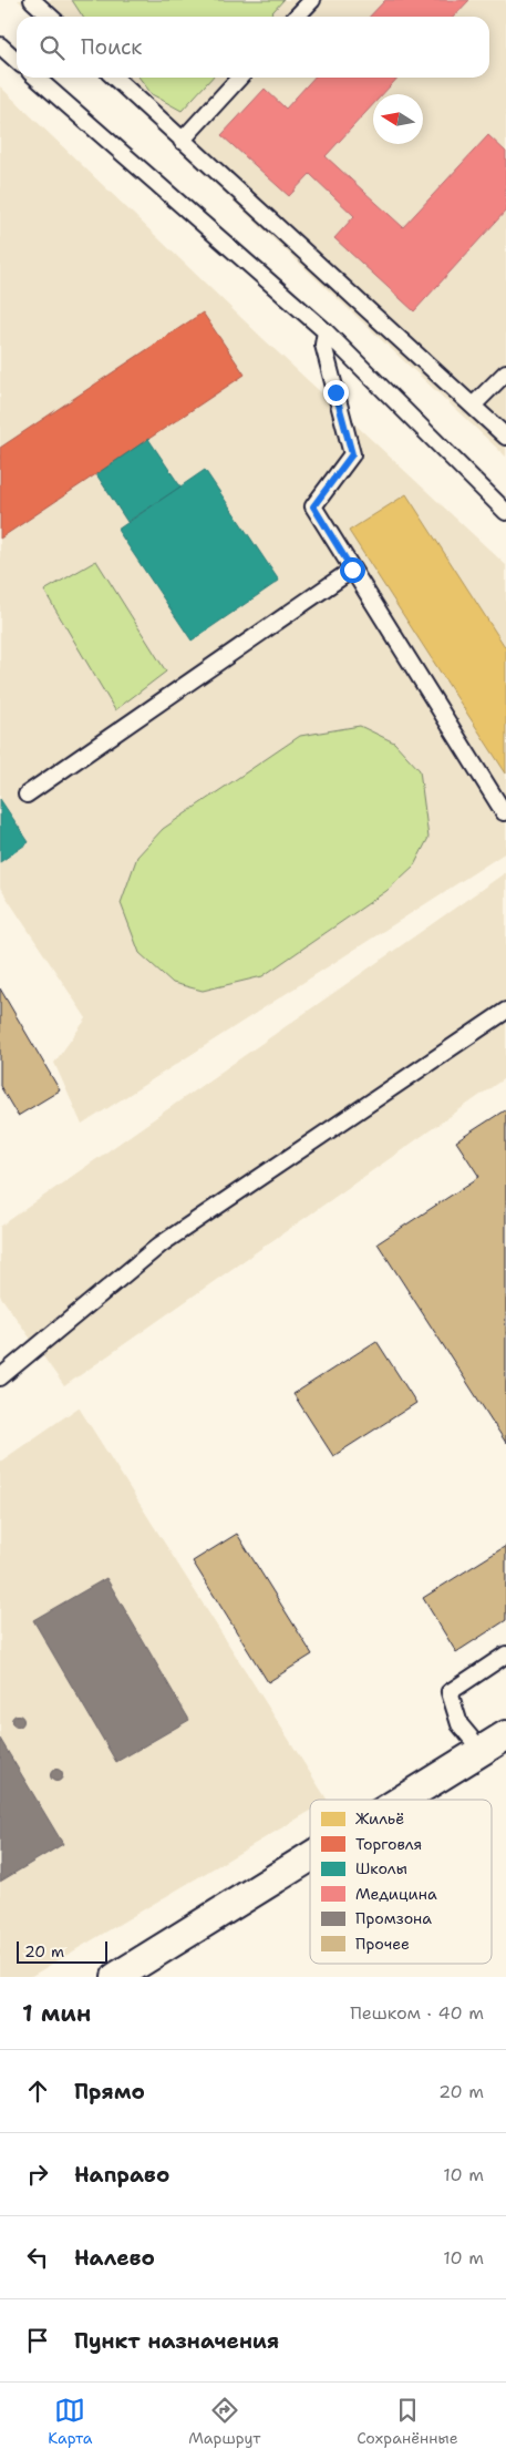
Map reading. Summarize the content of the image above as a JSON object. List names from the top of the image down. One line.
{"legend":["Жильё","Торговля","Школы","Медицина","Промзона","Прочее"],"scale_bar":"20 m","north":"left","page":{"search":"Поиск","scale":"20 m","heading":["1 мин","Пешком · 40 m"],"list":[["Прямо","20 m"],["Направо","10 m"],["Налево","10 m"],"Пункт назначения"],"nav":["Карта","Маршрут","Сохранённые"]}}
